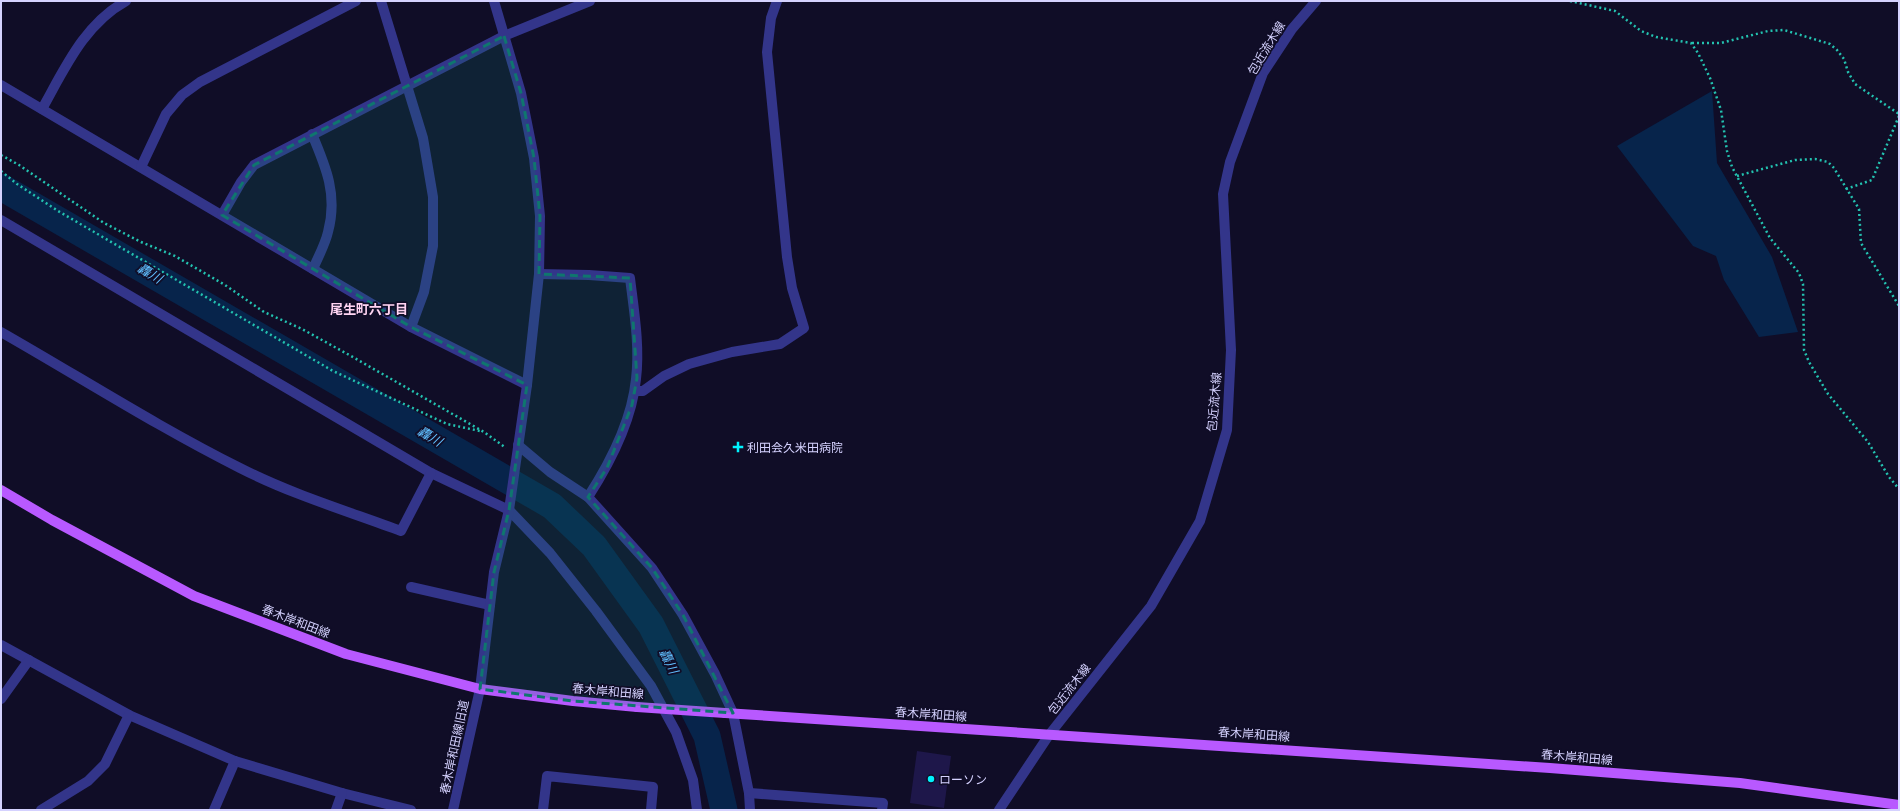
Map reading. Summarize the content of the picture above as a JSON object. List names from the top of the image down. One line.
{"streets":{"main road":["春木岸和田線"],"street":["包近流木線","春木岸和田線旧道"]},"crossings":[["包近流木線","春木岸和田線"],["春木岸和田線","春木岸和田線旧道"]],"districts":["尾生町六丁目"],"water":["轟川"],"places":{"health":["利田会久米田病院"],"other":["ローソン"]}}
